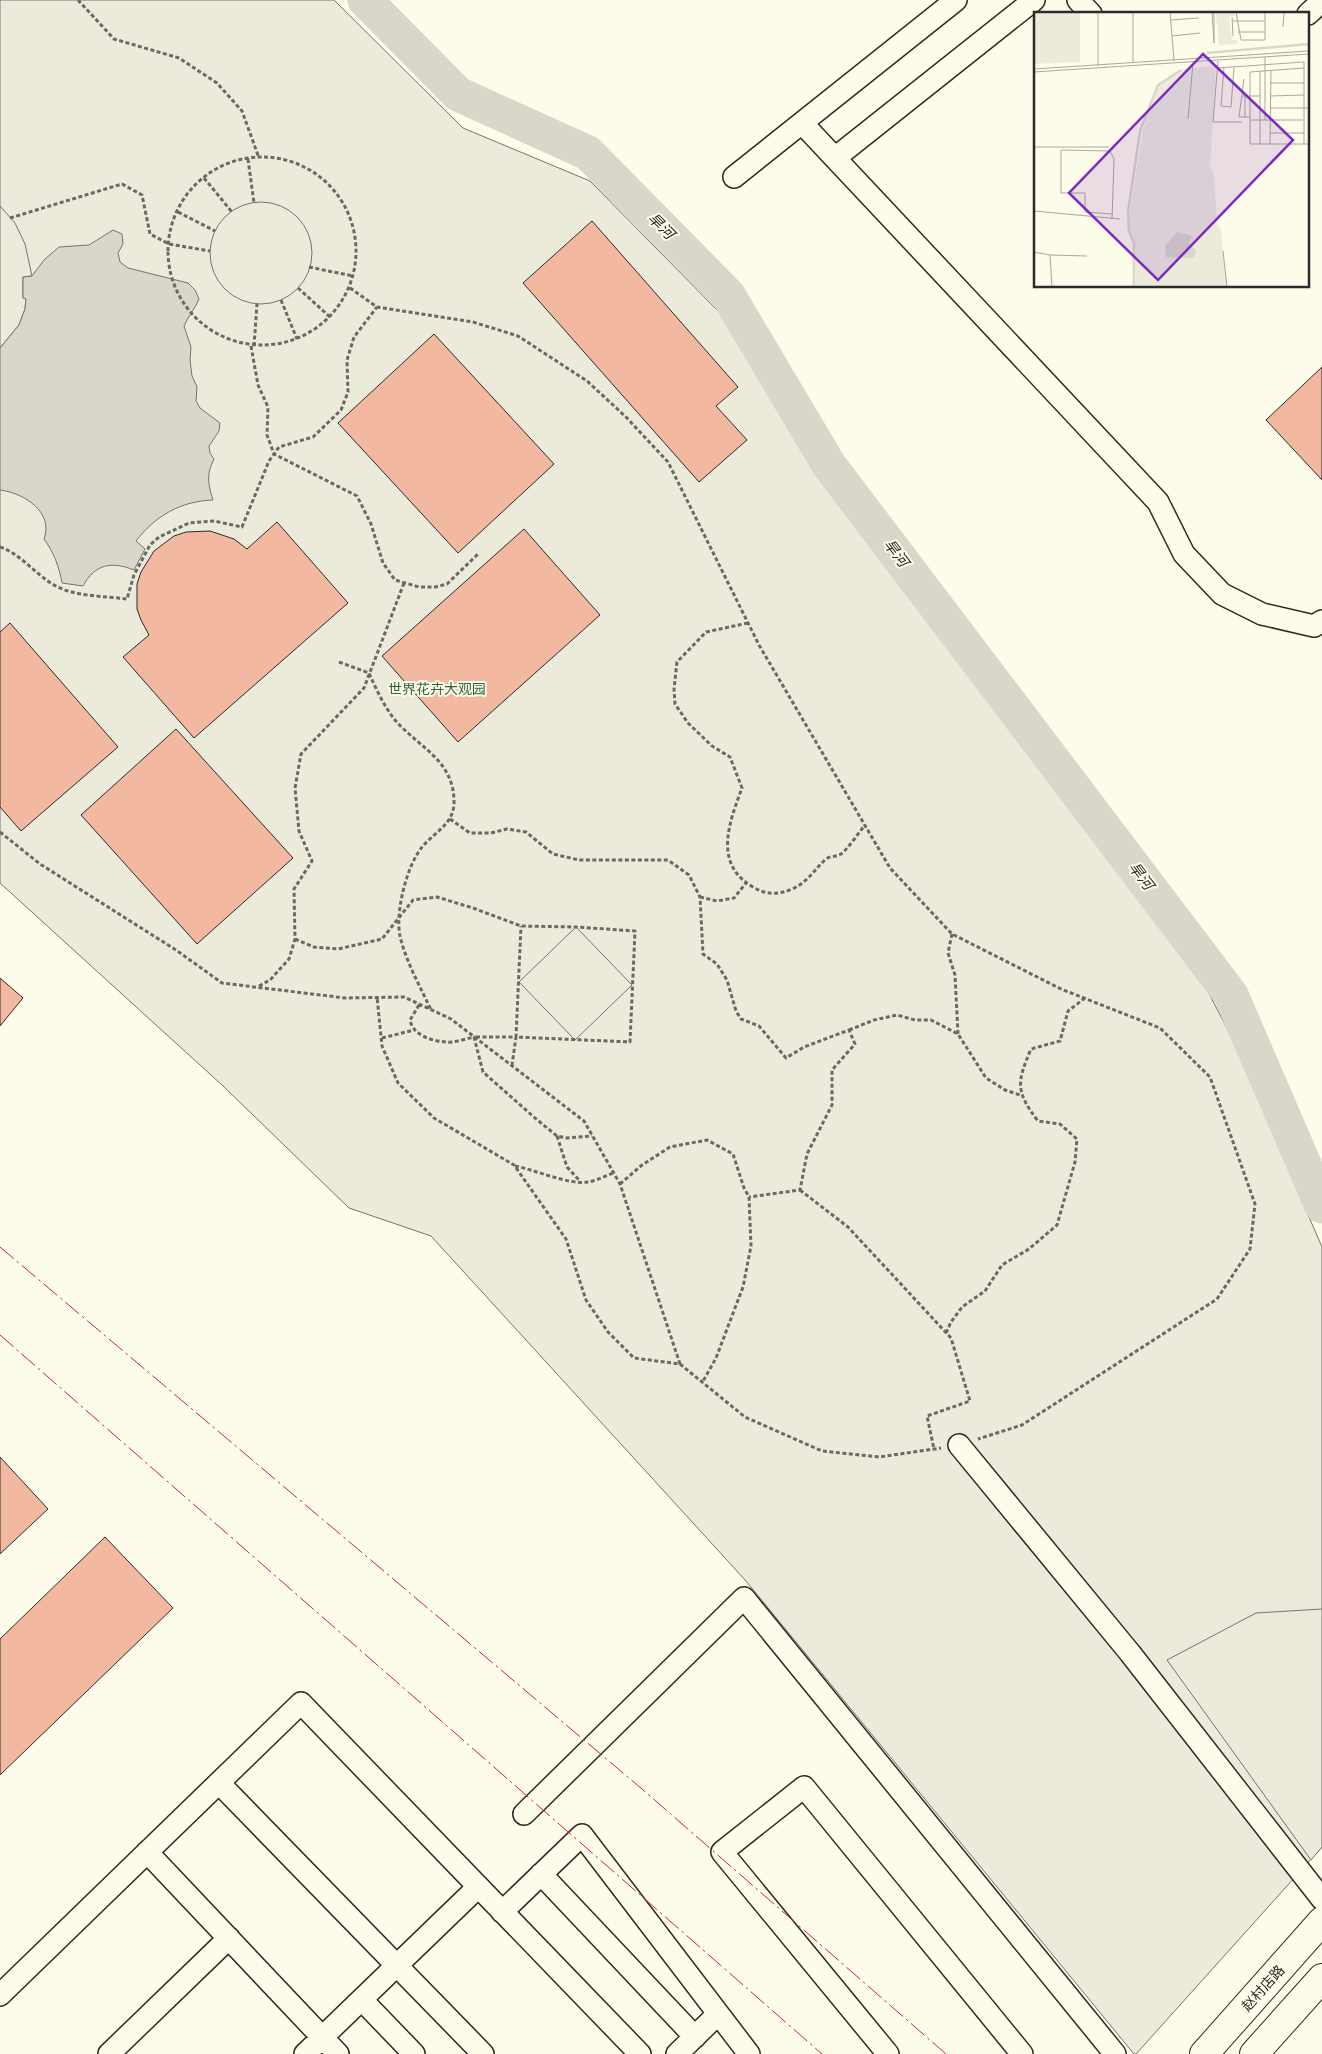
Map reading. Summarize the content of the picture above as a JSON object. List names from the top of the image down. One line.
{"streets":{"main road":["赵村店路"]},"water":["旱河"],"parks":["世界花卉大观园"]}
